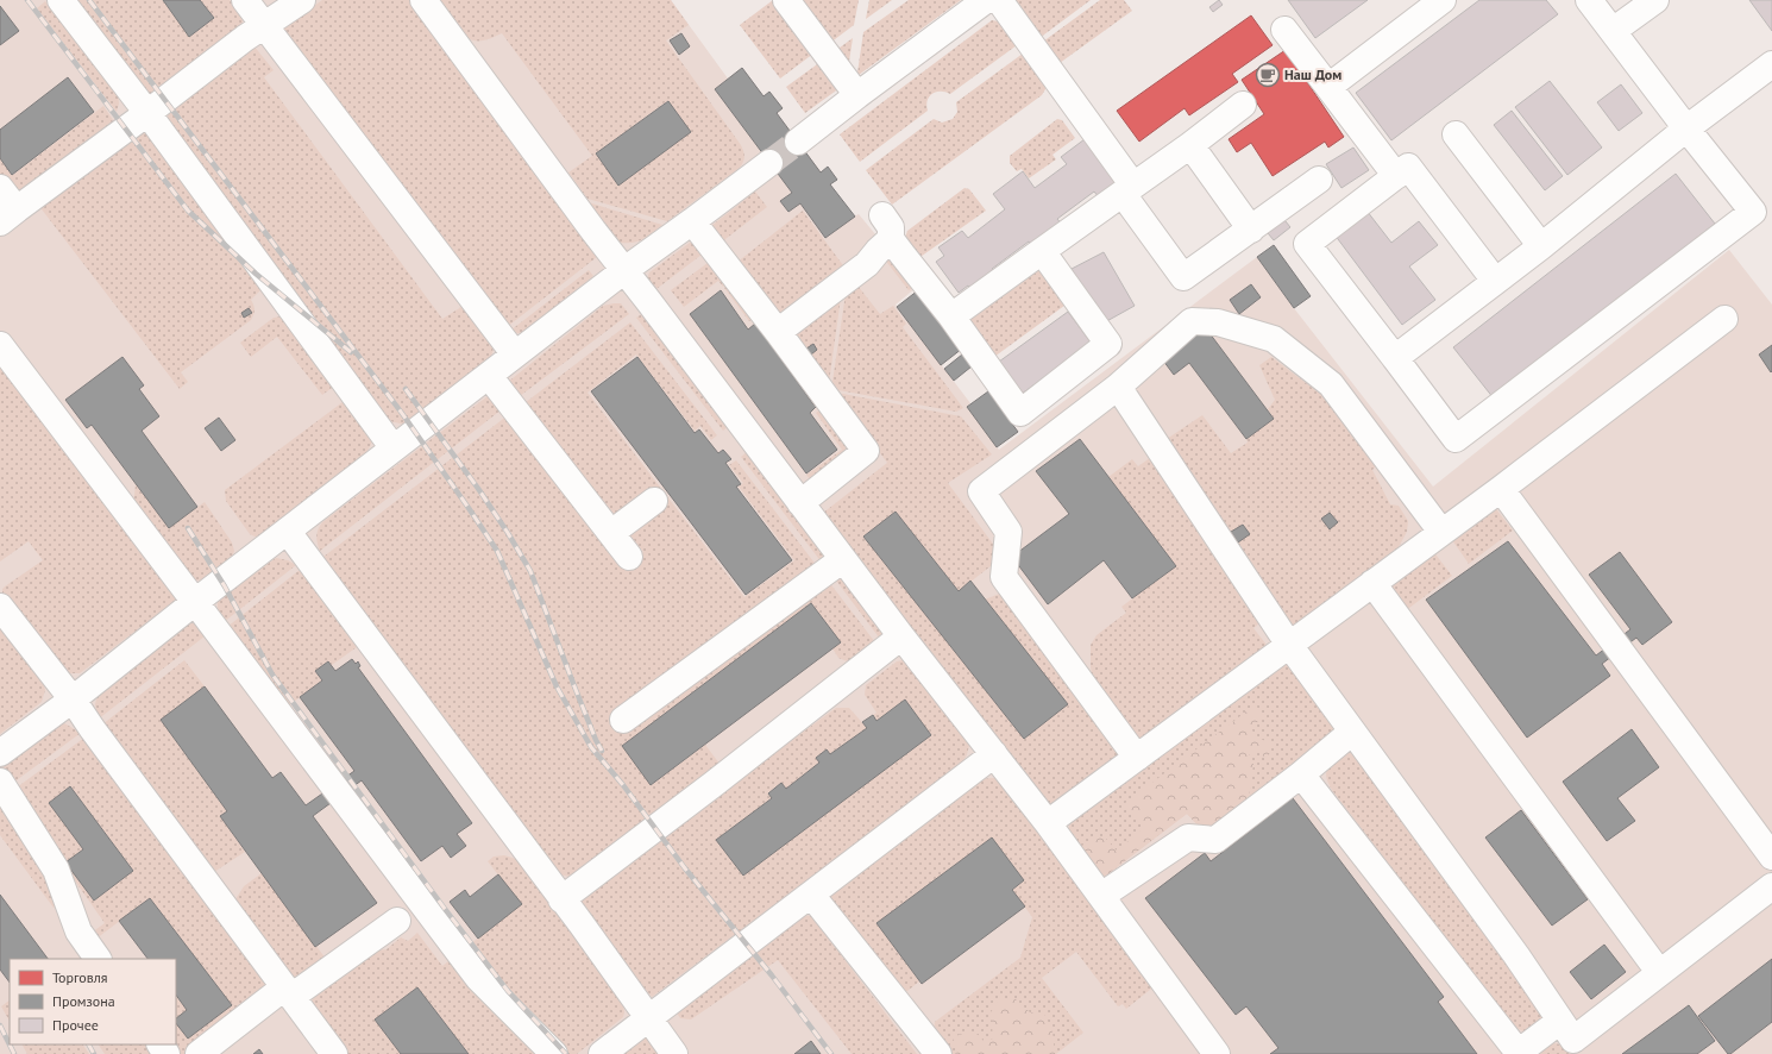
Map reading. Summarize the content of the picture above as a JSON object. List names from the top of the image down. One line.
{"places":{"cafe":["Наш Дом"]},"legend":["Торговля","Промзона","Прочее"]}
